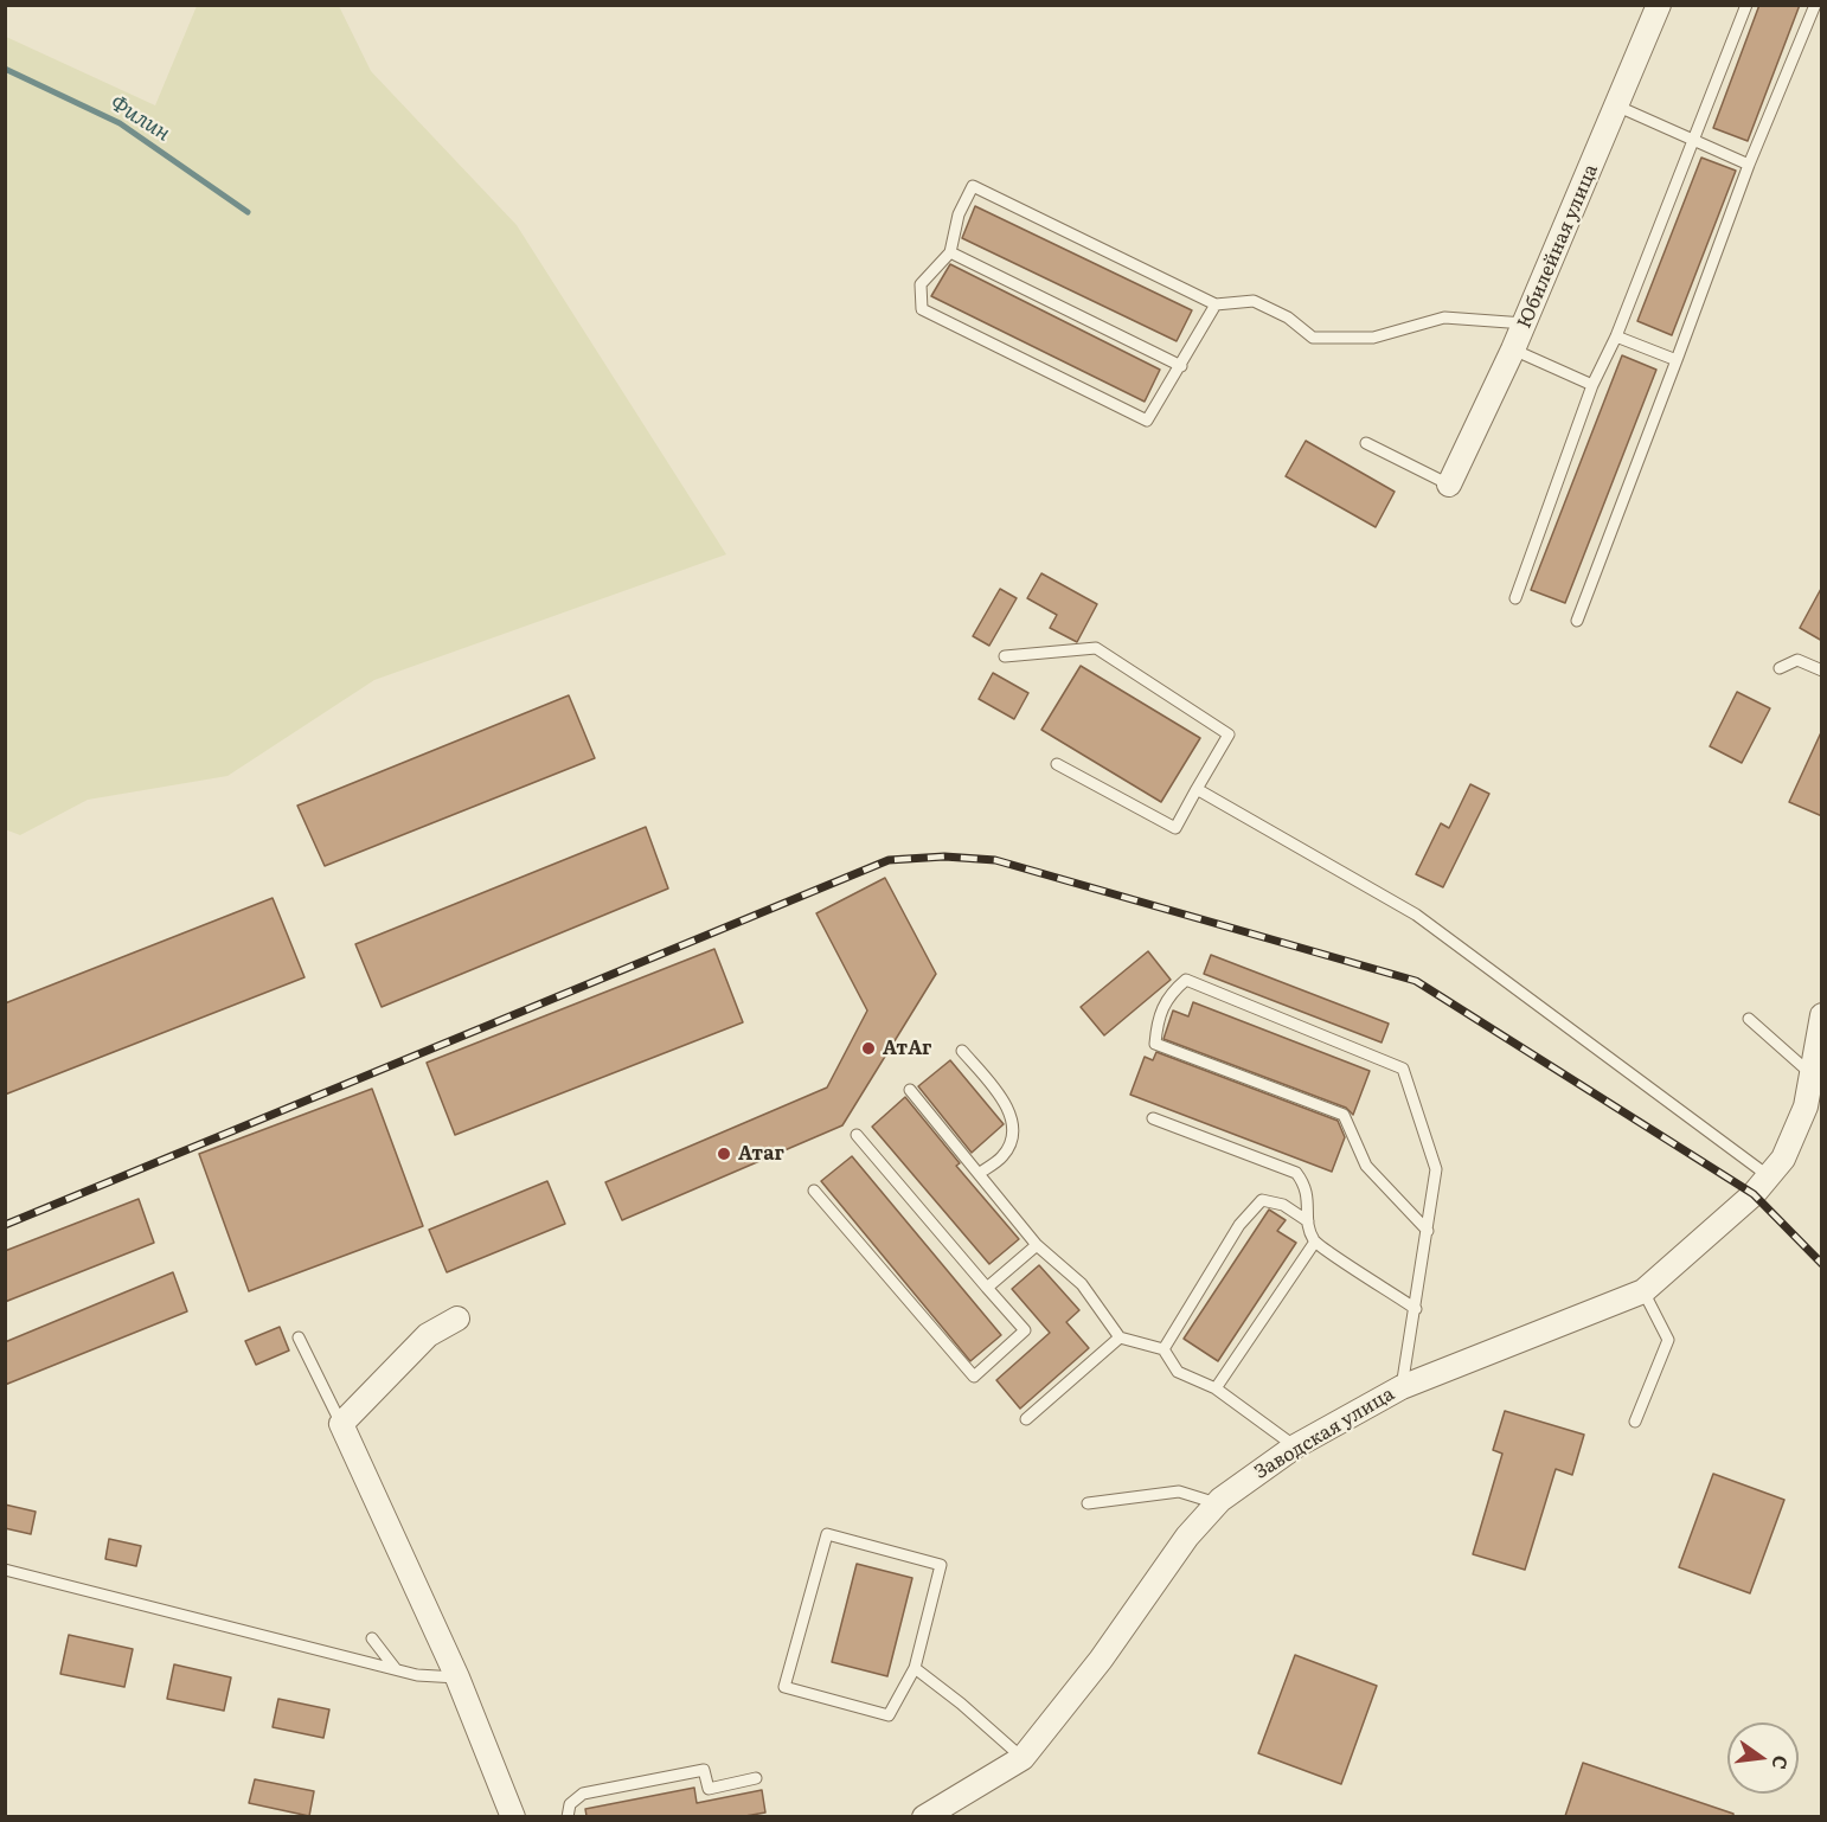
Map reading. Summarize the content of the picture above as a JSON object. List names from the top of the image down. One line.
{"streets":{"street":["Юбилейная улица","Заводская улица"]},"water":["Филин"],"places":["АтАг","Атаг"],"north":"right"}
